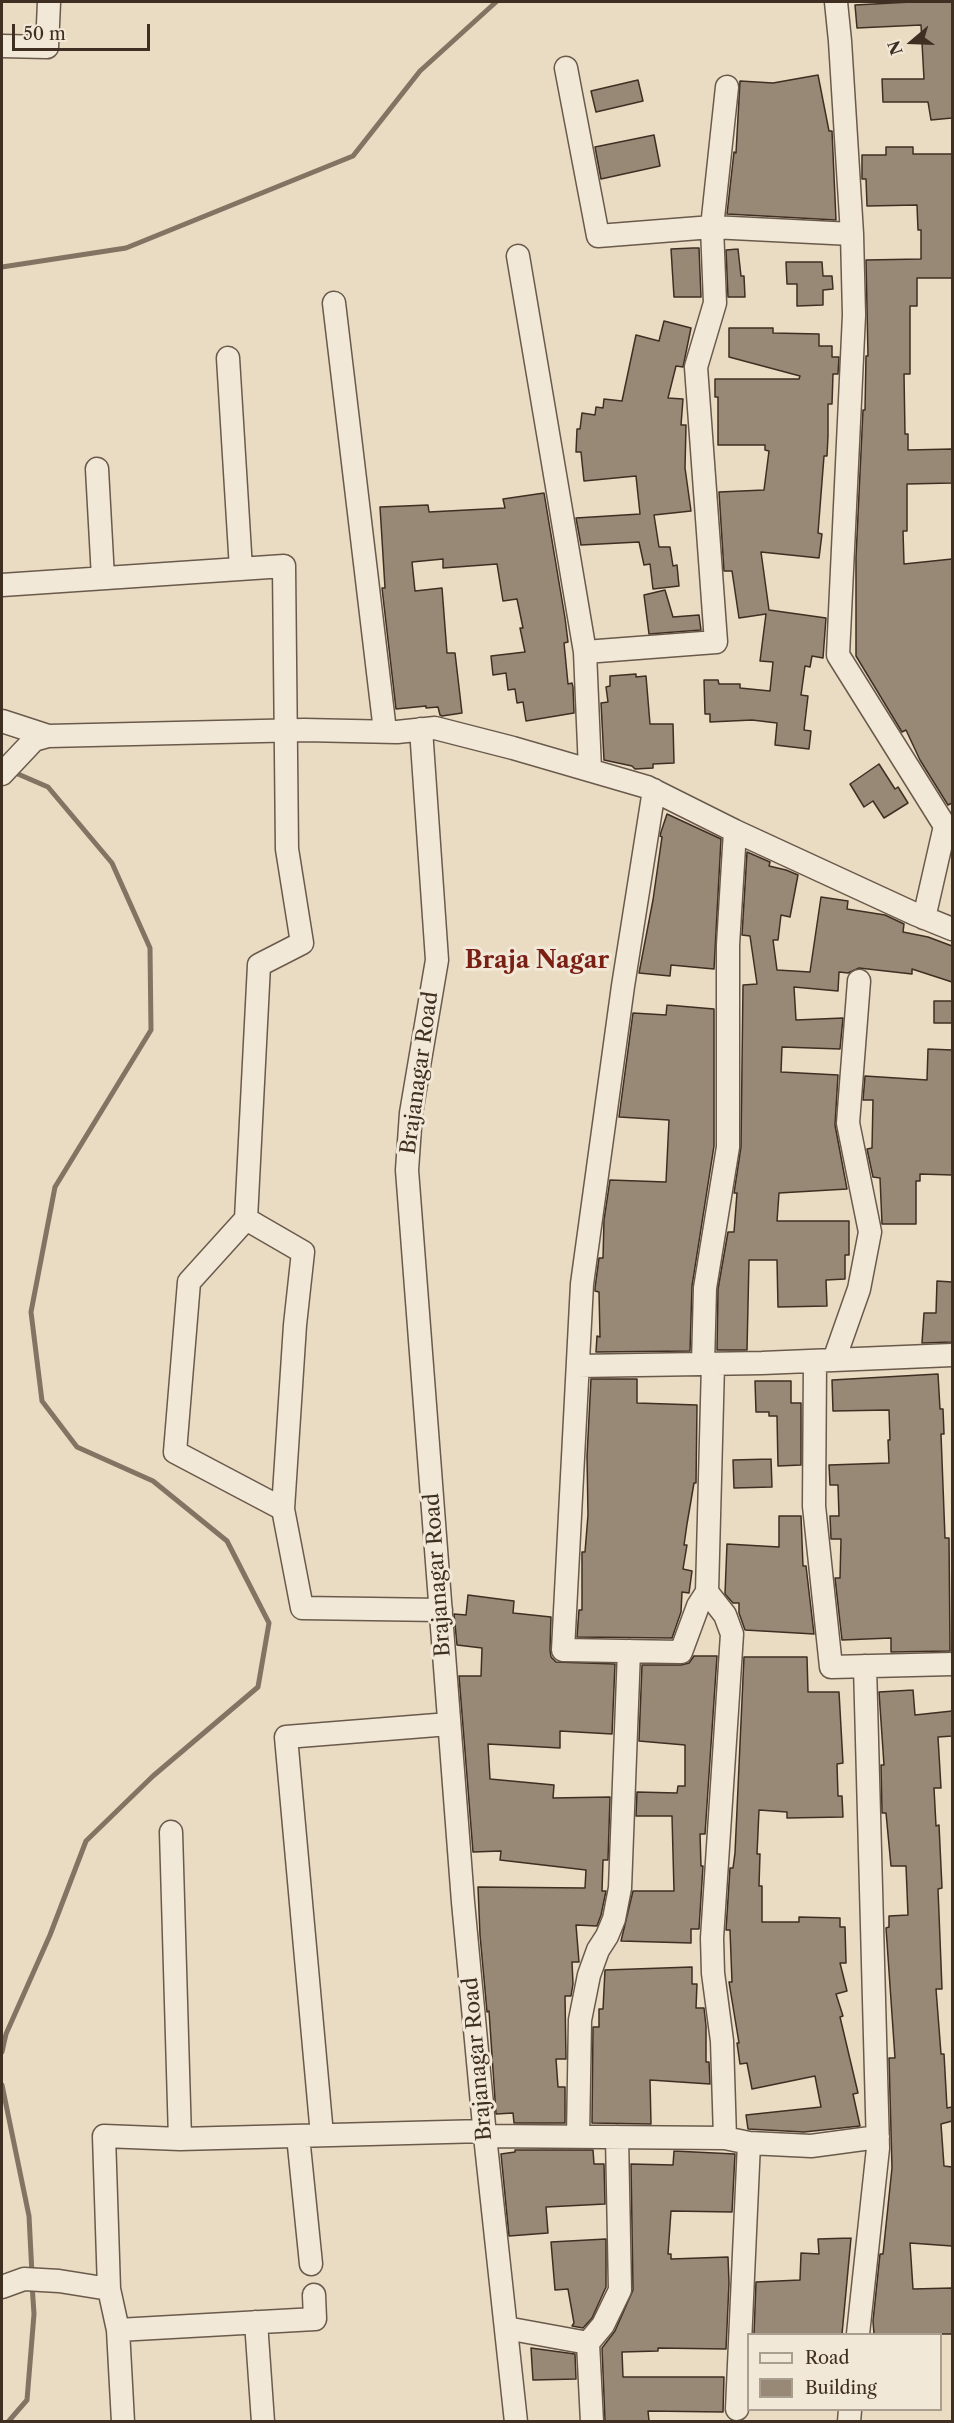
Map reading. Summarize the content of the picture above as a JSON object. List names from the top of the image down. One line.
{"streets":{"street":["Brajanagar Road"]},"districts":["Braja Nagar"],"legend":["Road","Building"],"scale_bar":"50 m","north":"left"}
